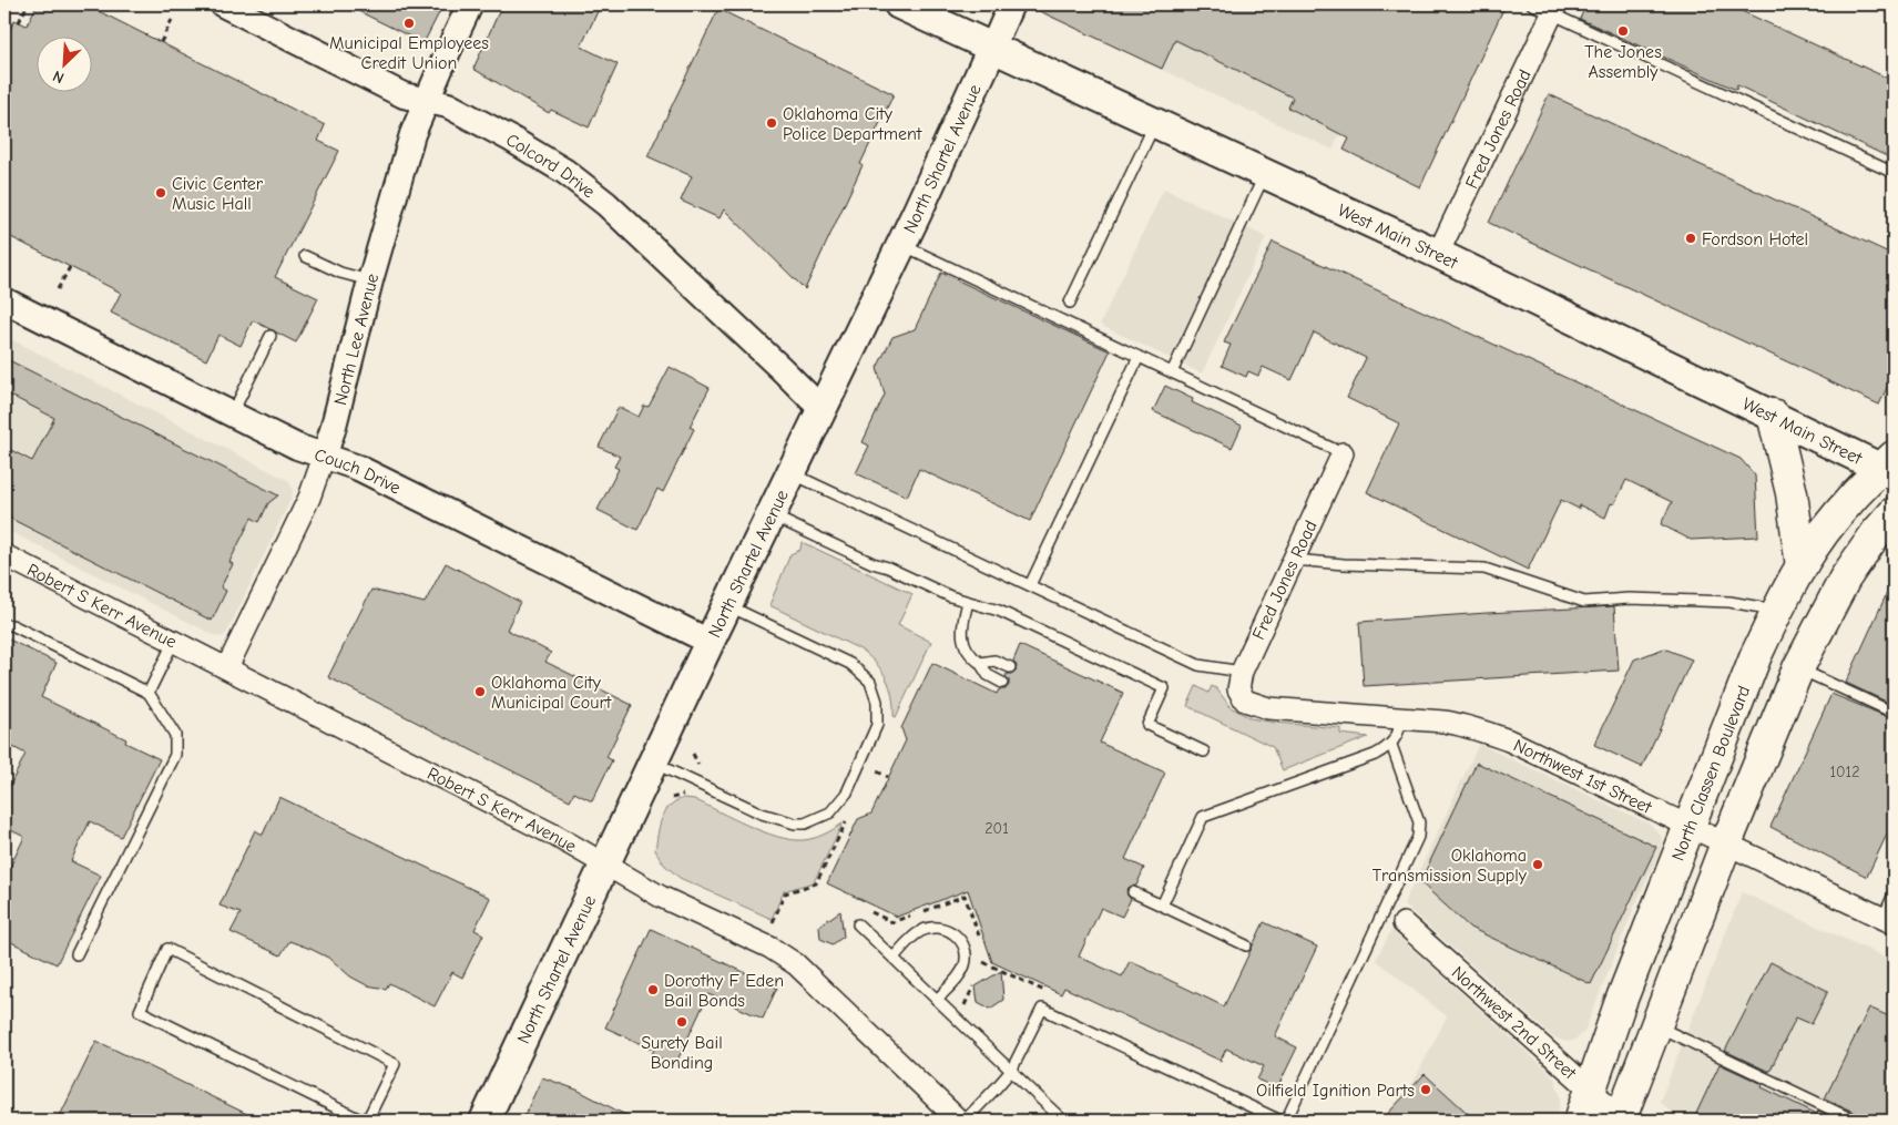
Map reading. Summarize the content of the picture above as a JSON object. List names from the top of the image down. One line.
{"streets":{"main road":["North Shartel Avenue","West Main Street","North Classen Boulevard"],"street":["Fred Jones Road","Colcord Drive","North Lee Avenue","Couch Drive","Robert S Kerr Avenue","Northwest 1st Street","Northwest 2nd Street"]},"crossings":[["Fred Jones Road","West Main Street"],["Fred Jones Road","Northwest 1st Street"],["North Shartel Avenue","Colcord Drive"],["North Shartel Avenue","West Main Street"],["North Shartel Avenue","Couch Drive"],["North Shartel Avenue","Robert S Kerr Avenue"],["Colcord Drive","North Lee Avenue"],["West Main Street","North Classen Boulevard"],["North Lee Avenue","Couch Drive"],["North Lee Avenue","Robert S Kerr Avenue"],["North Classen Boulevard","Northwest 1st Street"],["North Classen Boulevard","Northwest 2nd Street"]],"places":["Municipal Employees Credit Union","The Jones Assembly","Oklahoma City Police Department","Civic Center Music Hall","Fordson Hotel","Oklahoma City Municipal Court","Oklahoma Transmission Supply","Dorothy F Eden Bail Bonds","Surety Bail Bonding","Oilfield Ignition Parts"],"house_numbers":["1012","201"],"north":"bottom left"}
